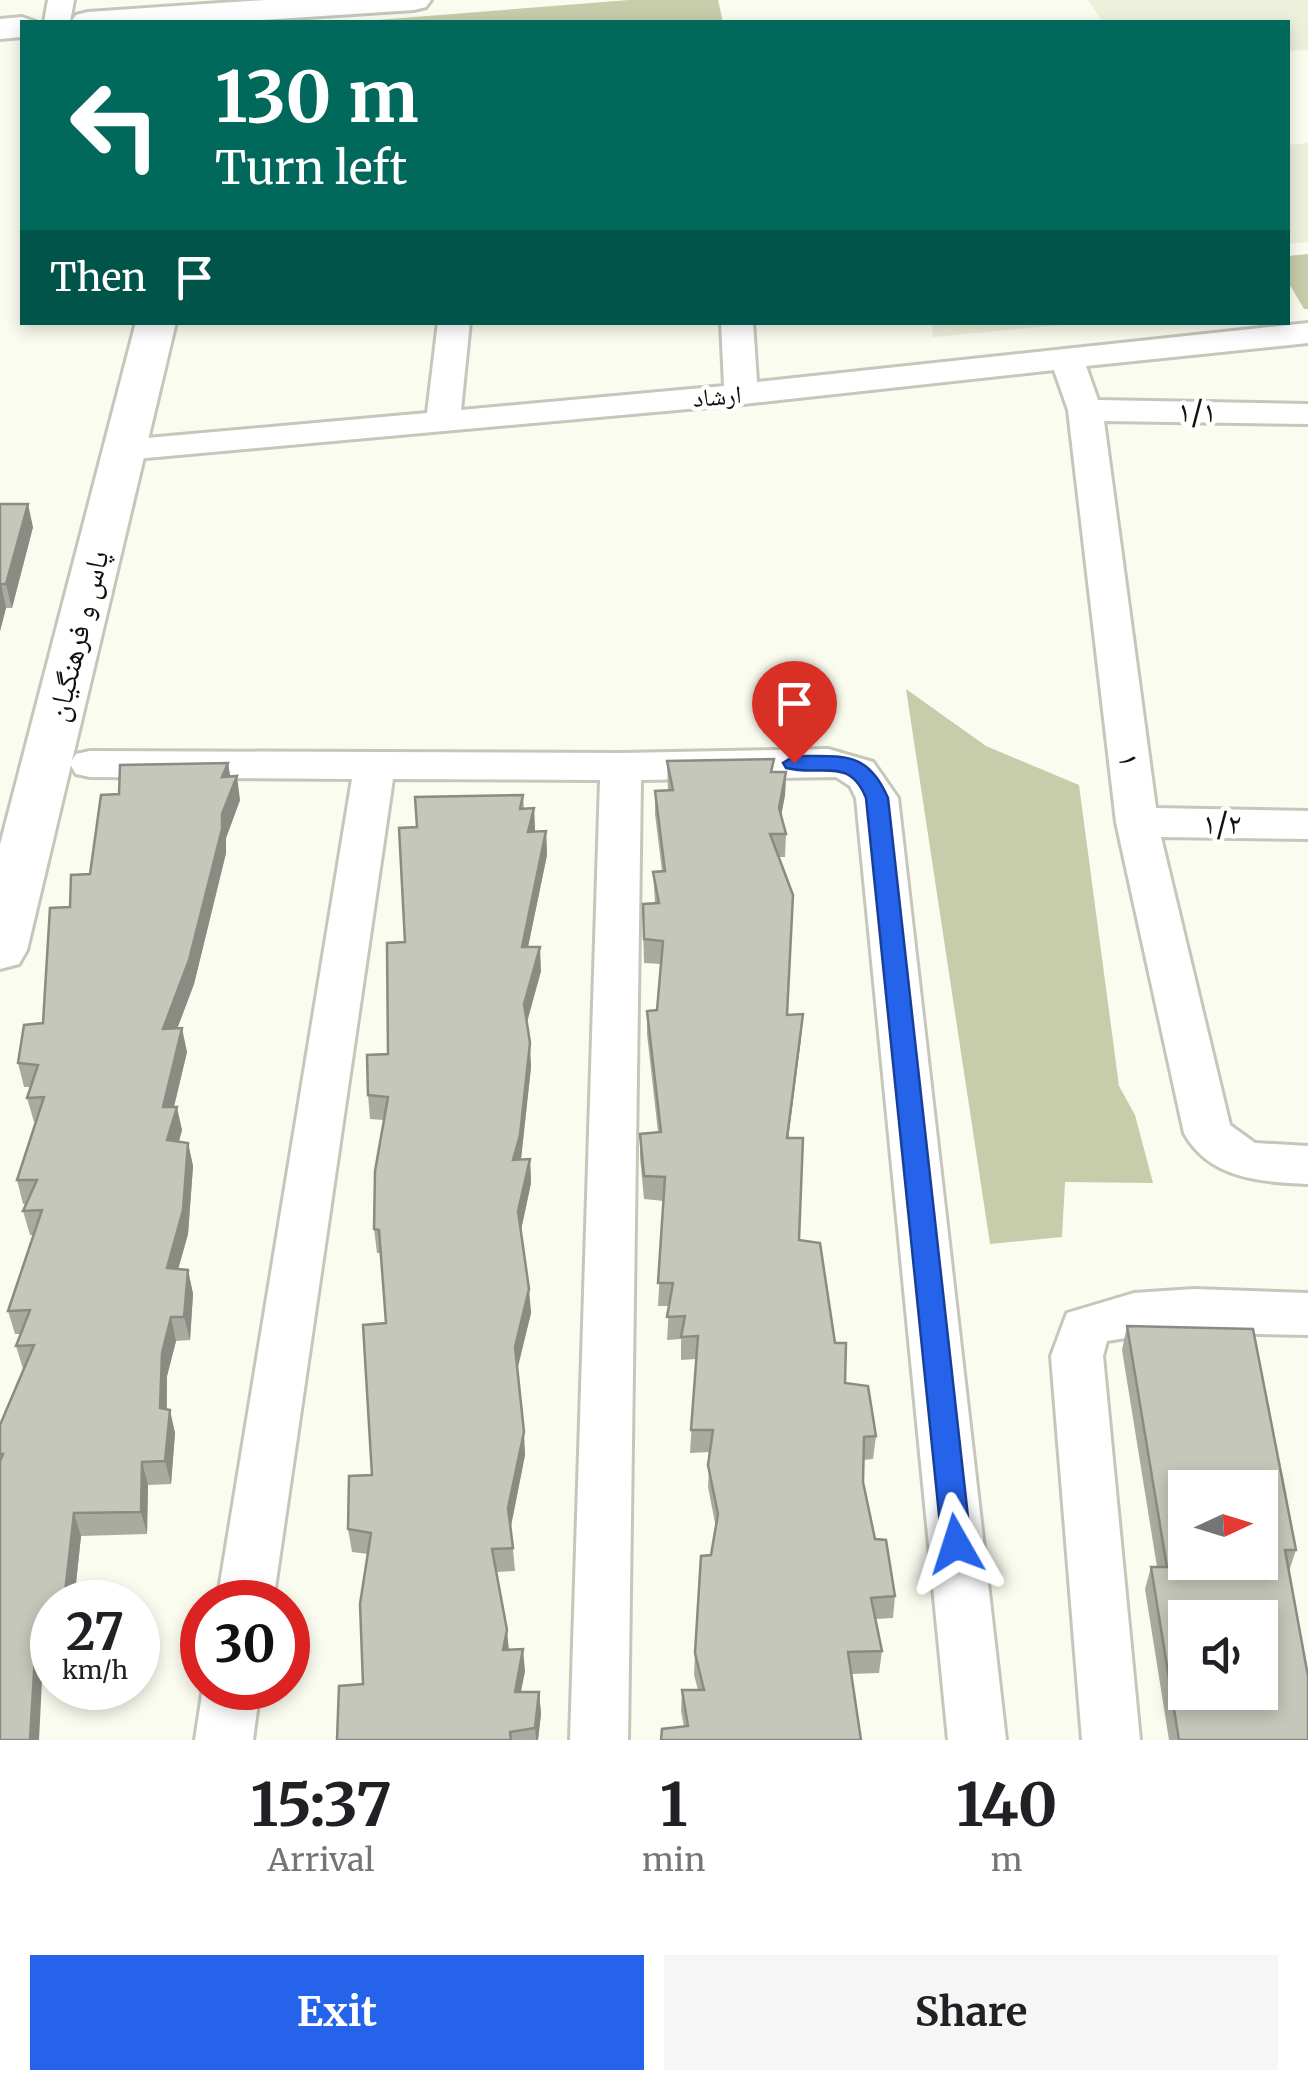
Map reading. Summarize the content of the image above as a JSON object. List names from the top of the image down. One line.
{"streets":{"street":["ارشاد","۱/۱","پاس و فرهنگیان","۱","۱/۲"]},"crossings":[["ارشاد","پاس و فرهنگیان"],["ارشاد","۱"],["۱/۱","۱"],["۱","۱/۲"]],"north":"right","page":{"turn":["130 m","Turn left"],"then":"Then","speed":"27 km/h","limit":"30","eta":["15:37","Arrival","1","min","140","m"],"buttons":["Exit","Share"]}}
